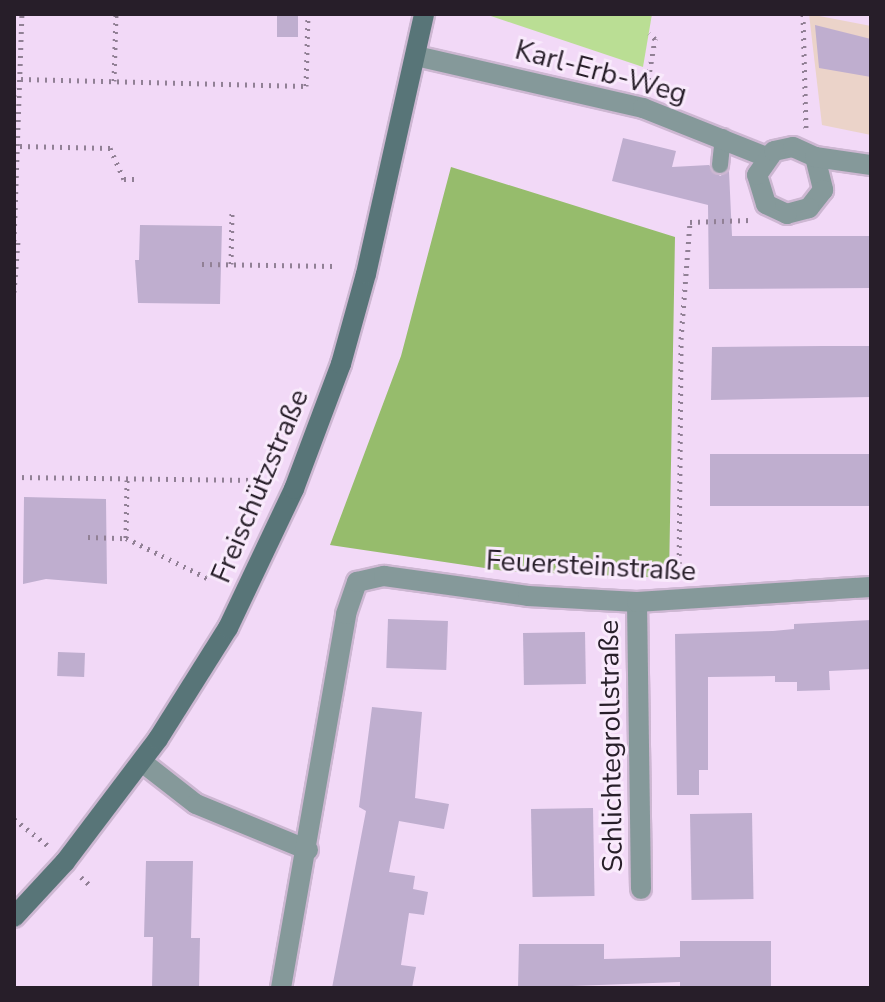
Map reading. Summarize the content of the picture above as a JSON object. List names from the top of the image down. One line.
{"streets":{"main road":["Freischützstraße"],"street":["Karl-Erb-Weg","Feuersteinstraße","Schlichtegrollstraße"]},"crossings":[["Karl-Erb-Weg","Freischützstraße"],["Feuersteinstraße","Schlichtegrollstraße"]]}
